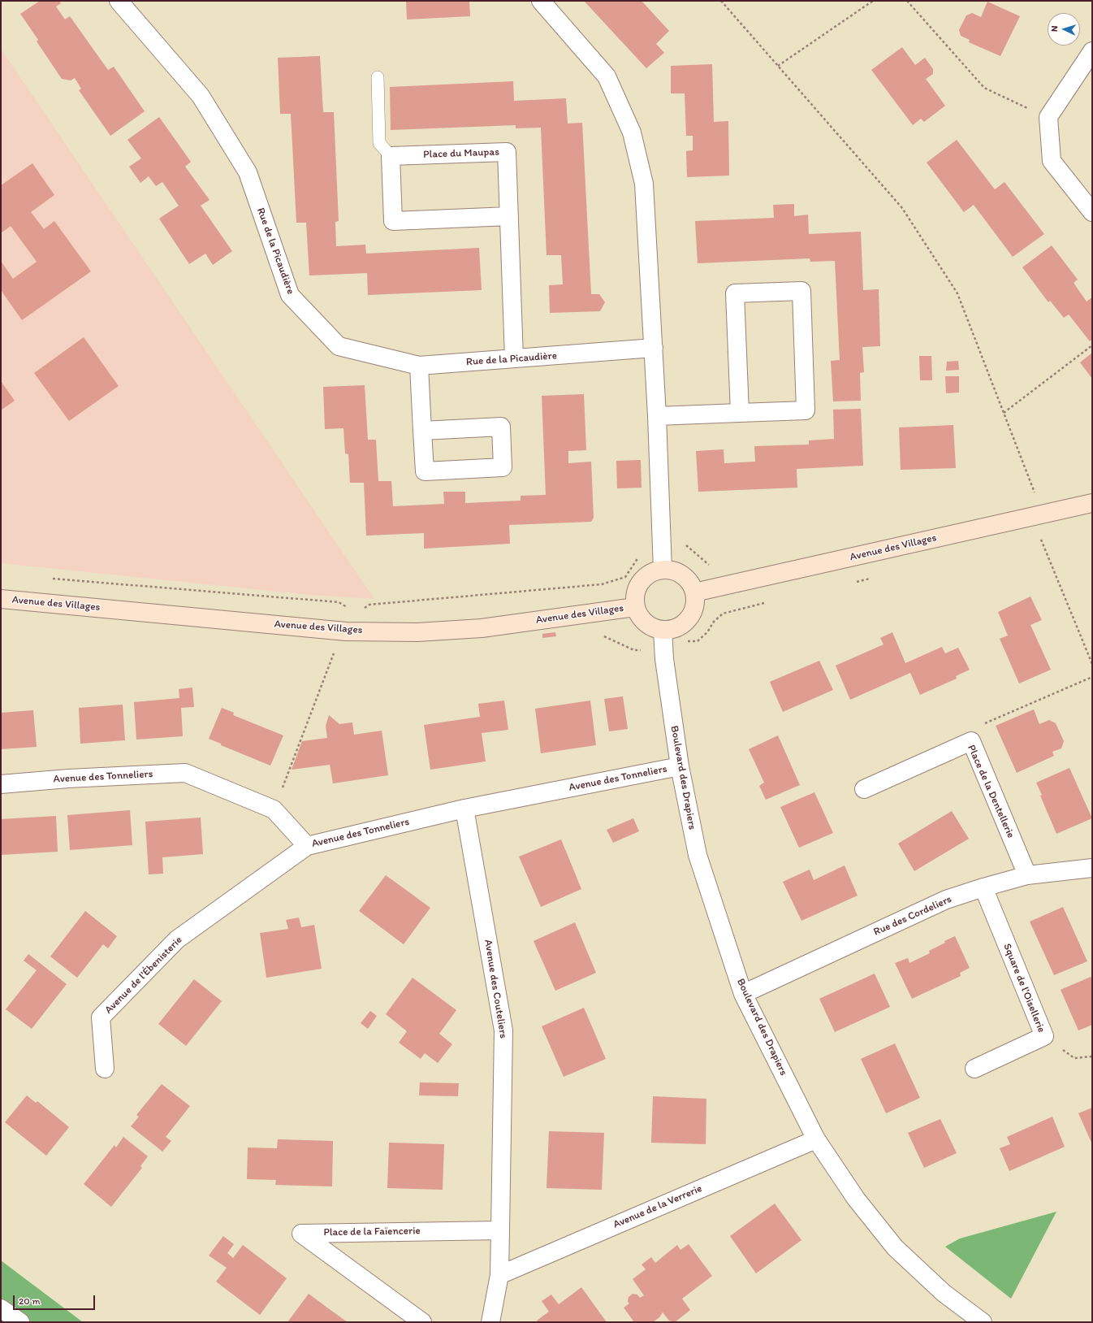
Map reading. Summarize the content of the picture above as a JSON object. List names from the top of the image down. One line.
{"streets":{"street":["Place du Maupas","Rue de la Picaudière","Avenue des Villages","Avenue des Tonneliers","Boulevard des Drapiers","Place de la Dentellerie","Rue des Cordeliers","Avenue de l'Ébenisterie","Square de l'Oisellerie","Avenue des Couteliers","Avenue de la Verrerie","Place de la Faïencerie"]},"crossings":[["Place du Maupas","Rue de la Picaudière"],["Avenue des Villages","Boulevard des Drapiers"],["Avenue des Tonneliers","Boulevard des Drapiers"],["Avenue des Tonneliers","Avenue de l'Ébenisterie"],["Avenue des Tonneliers","Avenue des Couteliers"],["Boulevard des Drapiers","Rue des Cordeliers"],["Boulevard des Drapiers","Avenue de la Verrerie"],["Place de la Dentellerie","Rue des Cordeliers"],["Rue des Cordeliers","Square de l'Oisellerie"],["Avenue des Couteliers","Place de la Faïencerie"]],"scale_bar":"20 m","north":"left"}
